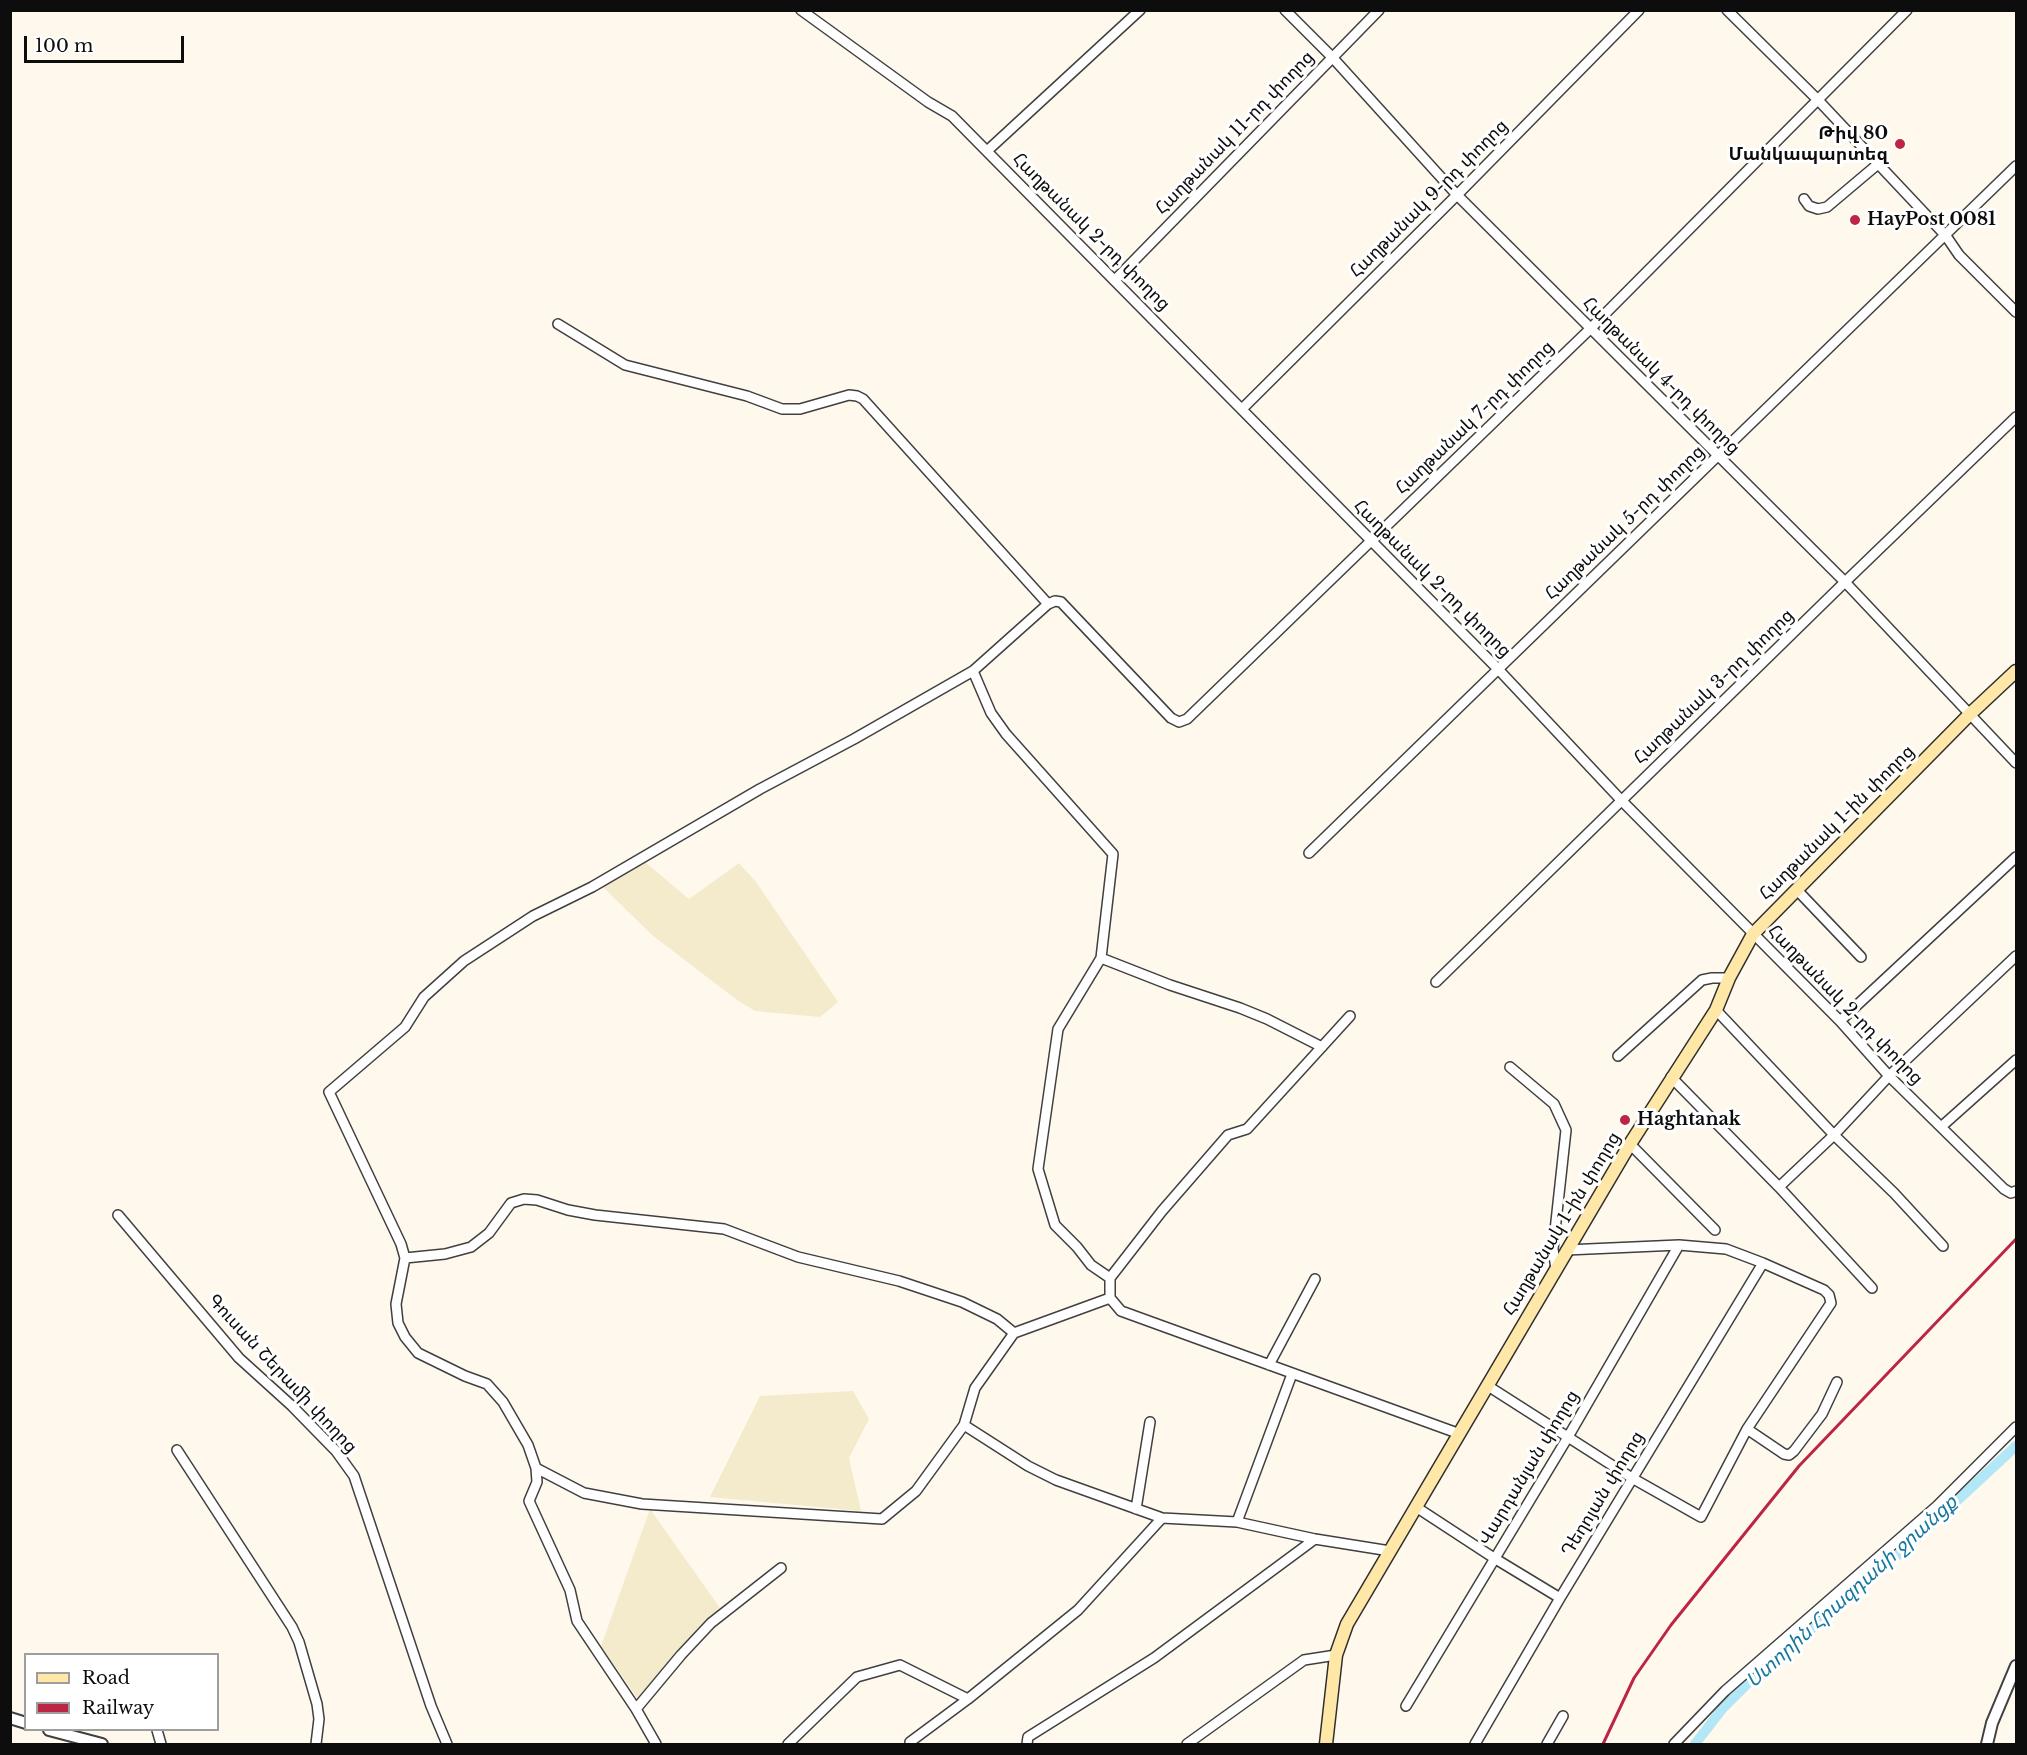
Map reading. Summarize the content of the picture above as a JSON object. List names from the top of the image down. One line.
{"streets":{"main road":["Հաղթանակ 1-ին փողոց"],"street":["Հաղթանակ 11-րդ փողոց","Հաղթանակ 9-րդ փողոց","Հաղթանակ 2-րդ փողոց","Հաղթանակ 4-րդ փողոց","Հաղթանակ 7-րդ փողոց","Հաղթանակ 5-րդ փողոց","Հաղթանակ 3-րդ փողոց","Գուսան Շերամի փողոց","Վարդանյան փողոց","Դեղոյան փողոց"]},"crossings":[["Հաղթանակ 11-րդ փողոց","Հաղթանակ 2-րդ փողոց"],["Հաղթանակ 11-րդ փողոց","Հաղթանակ 4-րդ փողոց"],["Հաղթանակ 9-րդ փողոց","Հաղթանակ 2-րդ փողոց"],["Հաղթանակ 9-րդ փողոց","Հաղթանակ 4-րդ փողոց"],["Հաղթանակ 2-րդ փողոց","Հաղթանակ 7-րդ փողոց"],["Հաղթանակ 2-րդ փողոց","Հաղթանակ 5-րդ փողոց"],["Հաղթանակ 2-րդ փողոց","Հաղթանակ 3-րդ փողոց"],["Հաղթանակ 2-րդ փողոց","Հաղթանակ 1-ին փողոց"],["Հաղթանակ 4-րդ փողոց","Հաղթանակ 7-րդ փողոց"],["Հաղթանակ 4-րդ փողոց","Հաղթանակ 5-րդ փողոց"],["Հաղթանակ 4-րդ փողոց","Հաղթանակ 3-րդ փողոց"],["Հաղթանակ 4-րդ փողոց","Հաղթանակ 1-ին փողոց"]],"water":["Ստորին Հրազդանի ջրանցք"],"places":["Թիվ 80 Մանկապարտեզ","HayPost 0081","Haghtanak"],"legend":["Road","Railway"],"scale_bar":"100 m"}
